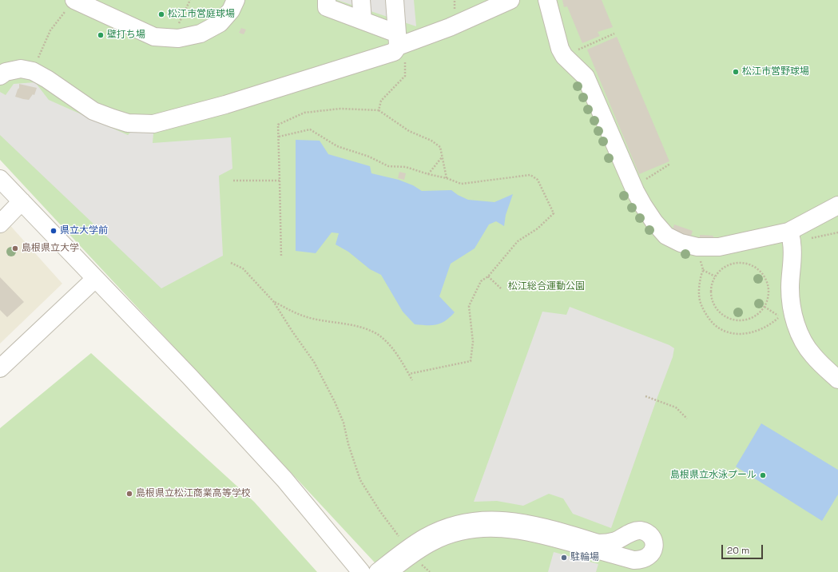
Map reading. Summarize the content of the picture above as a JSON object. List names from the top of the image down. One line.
{"parks":["松江総合運動公園"],"places":["松江市営庭球場","壁打ち場","松江市営野球場","県立大学前","島根県立大学","島根県立水泳プール","島根県立松江商業高等学校","駐輪場"],"scale_bar":"20 m"}
